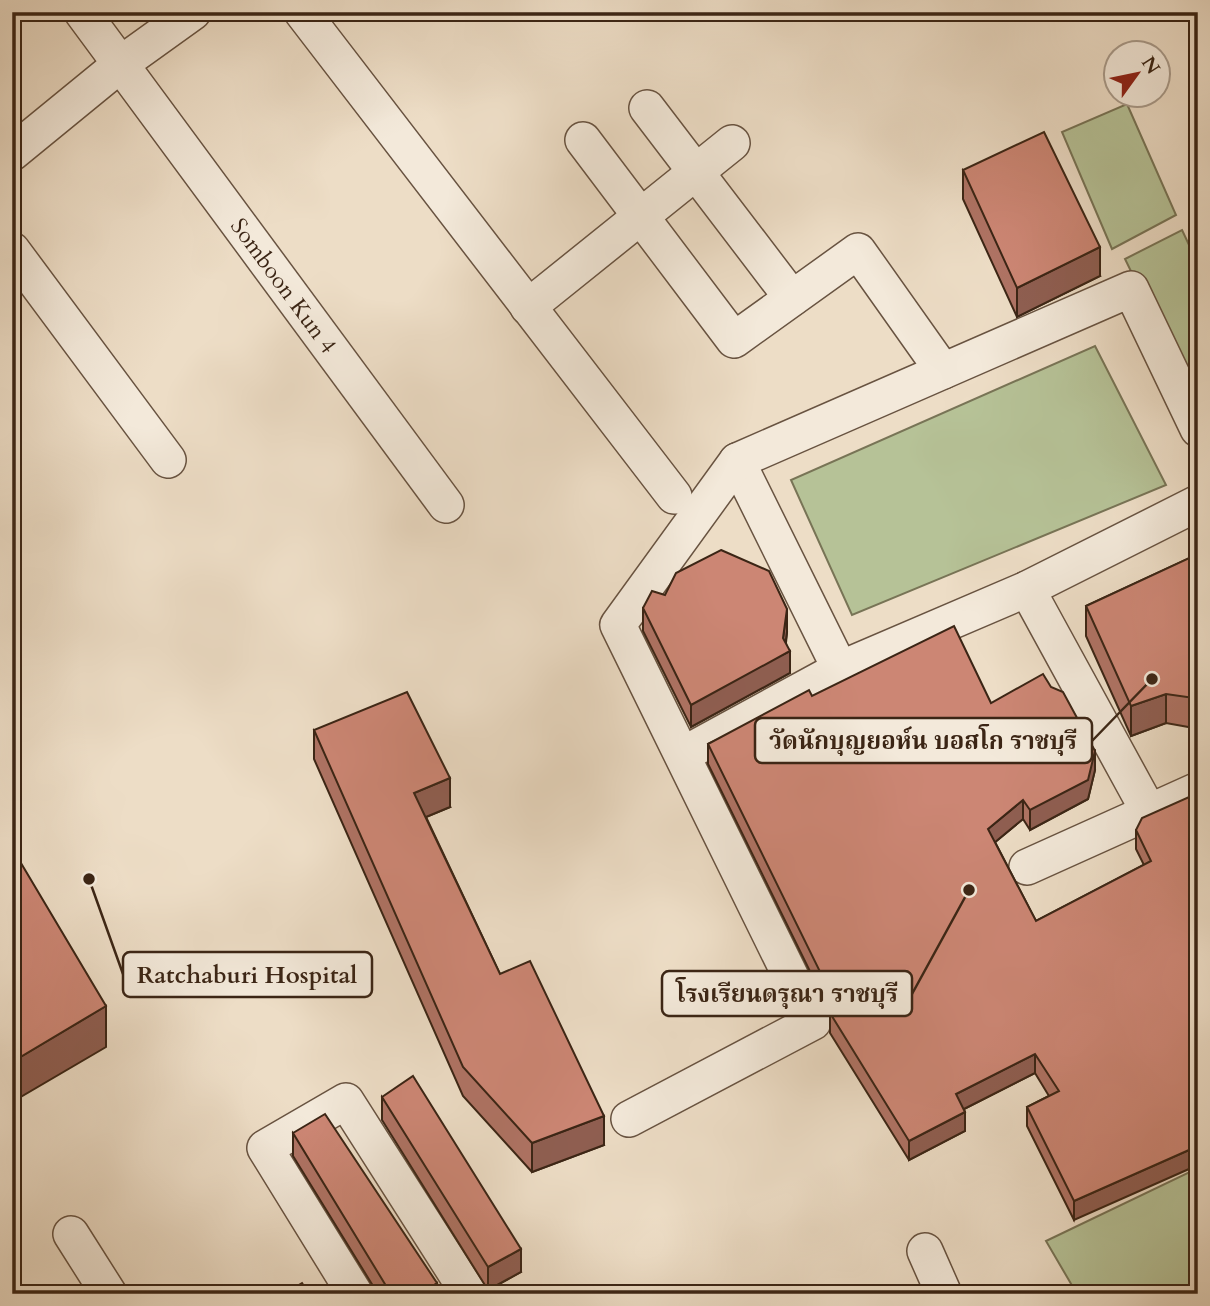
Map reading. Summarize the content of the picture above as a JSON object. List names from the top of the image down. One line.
{"streets":{"street":["Somboon Kun 4"]},"places":["วัดนักบุญยอห์น บอสโก ราชบุรี","Ratchaburi Hospital","โรงเรียนดรุณา ราชบุรี"],"north":"top right"}
